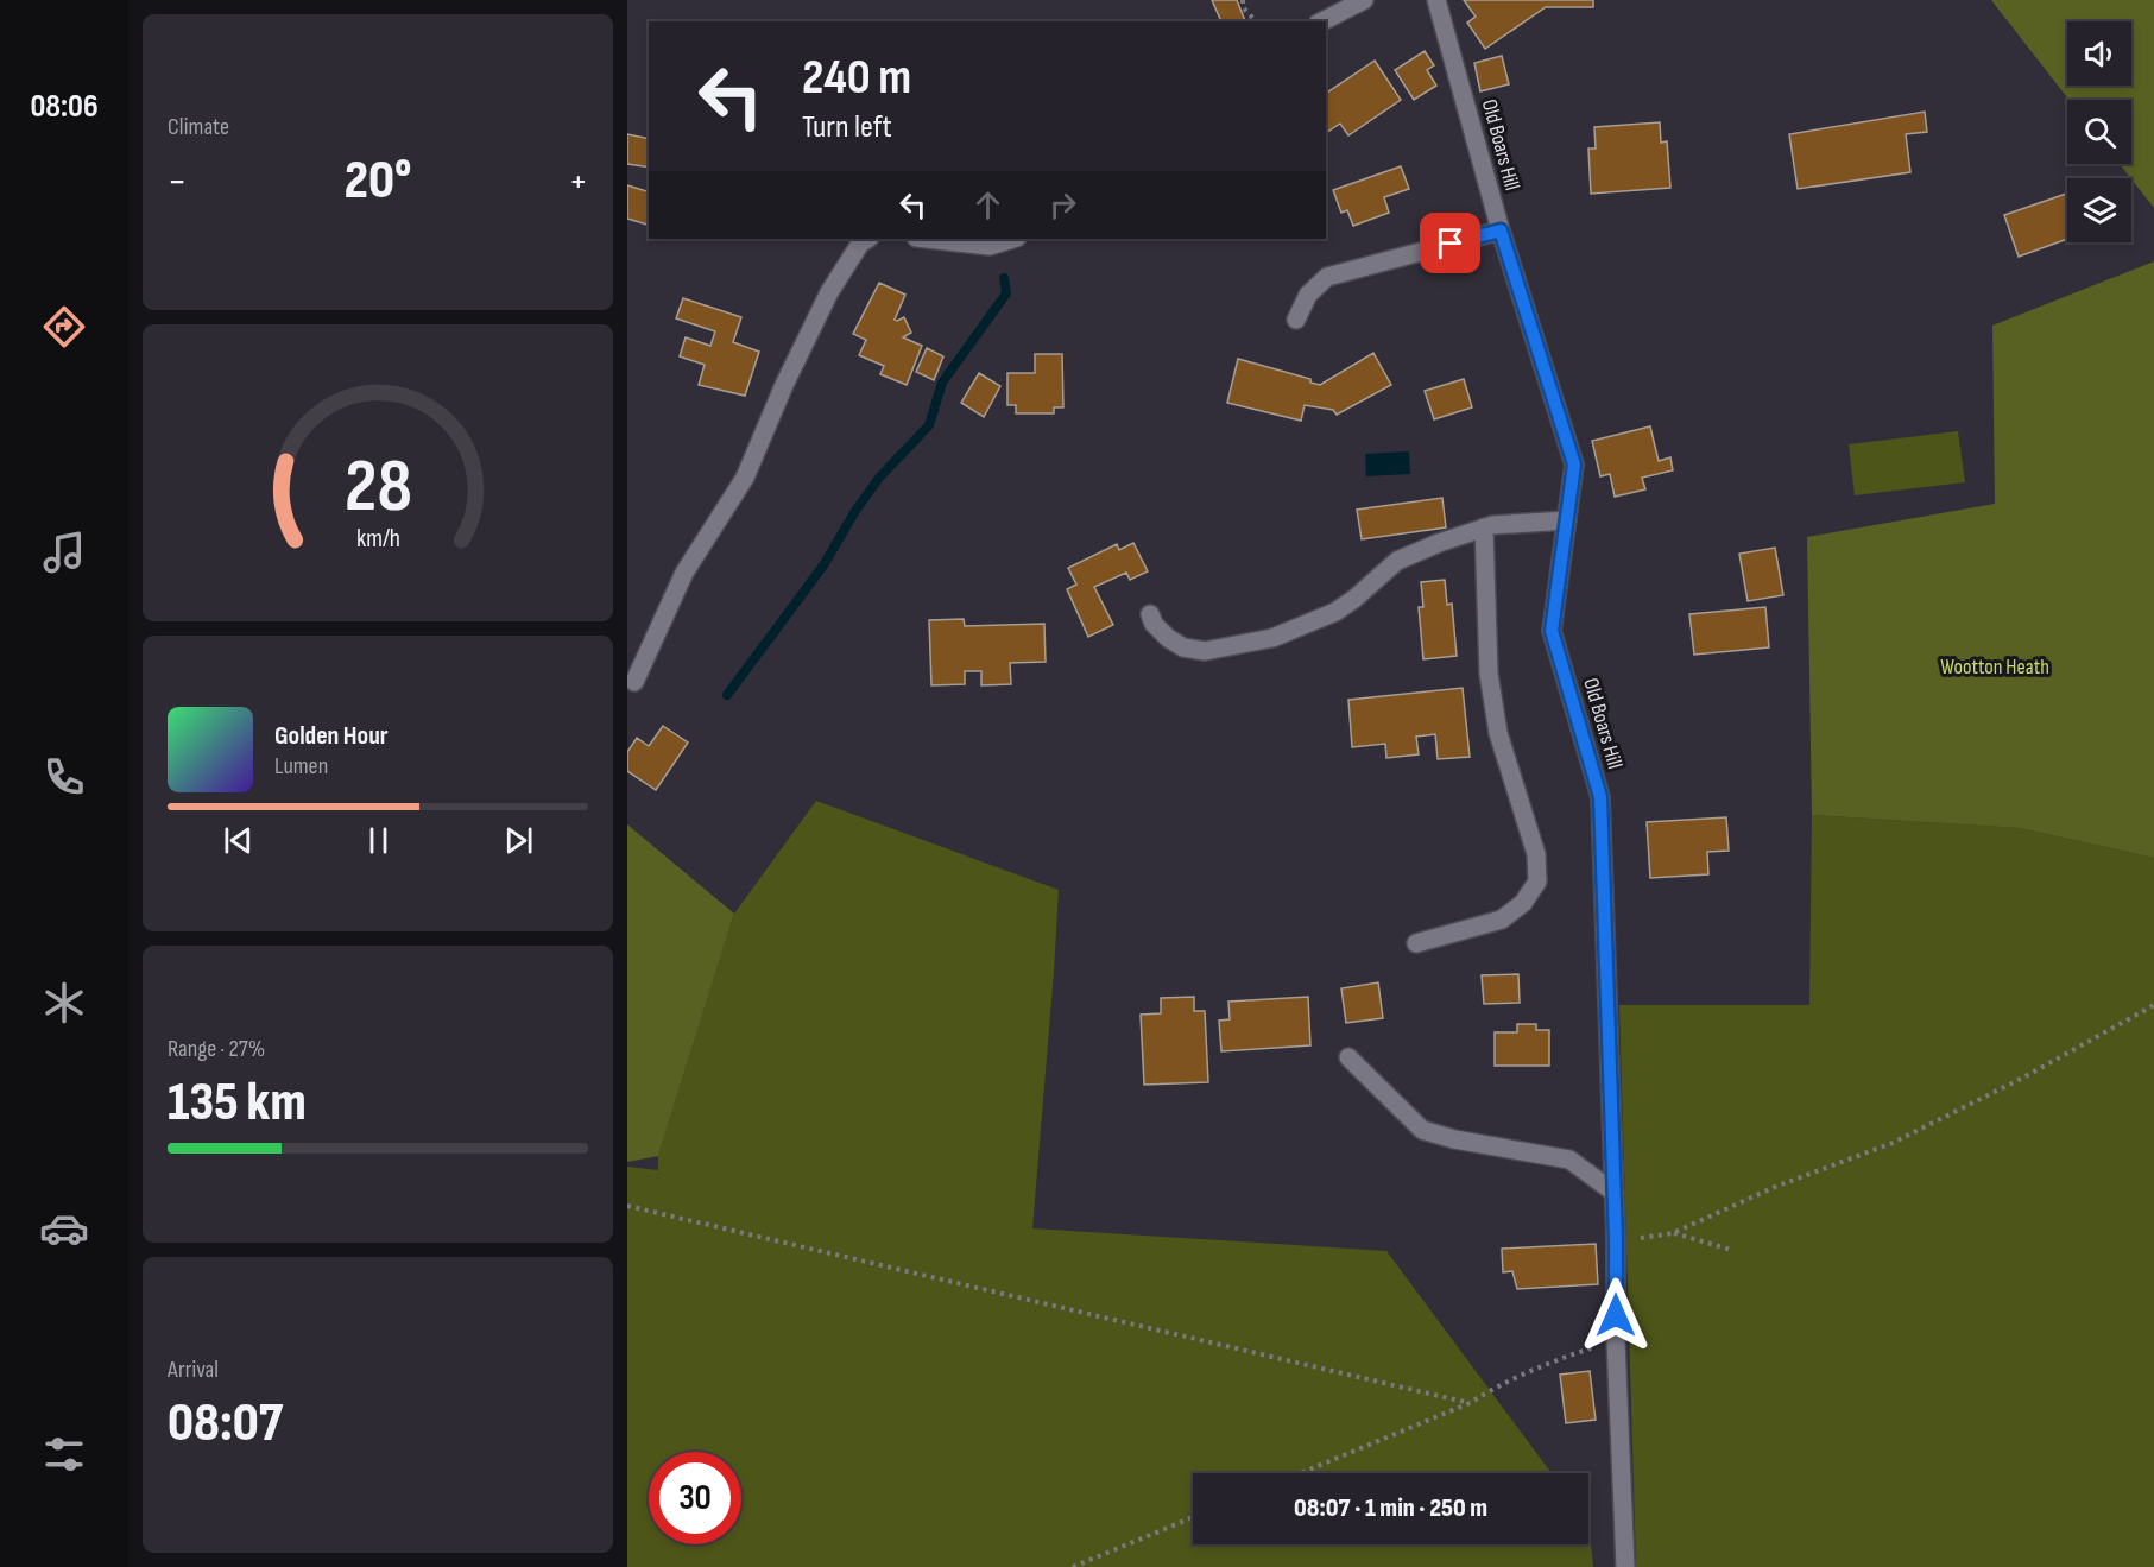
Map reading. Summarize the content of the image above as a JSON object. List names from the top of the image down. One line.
{"streets":{"street":["Old Boars Hill"]},"parks":["Wootton Heath"],"page":{"tabs":"08:06","tile":["Climate",["Range · 27%","135 km"],["Arrival","08:07"]],"turn":["240 m","Turn left"],"heat":["−","20°","+"],"song":["Golden Hour","Lumen"],"limit":"30","trip":"08:07 · 1 min · 250 m","gauge":["28","km/h"]}}
